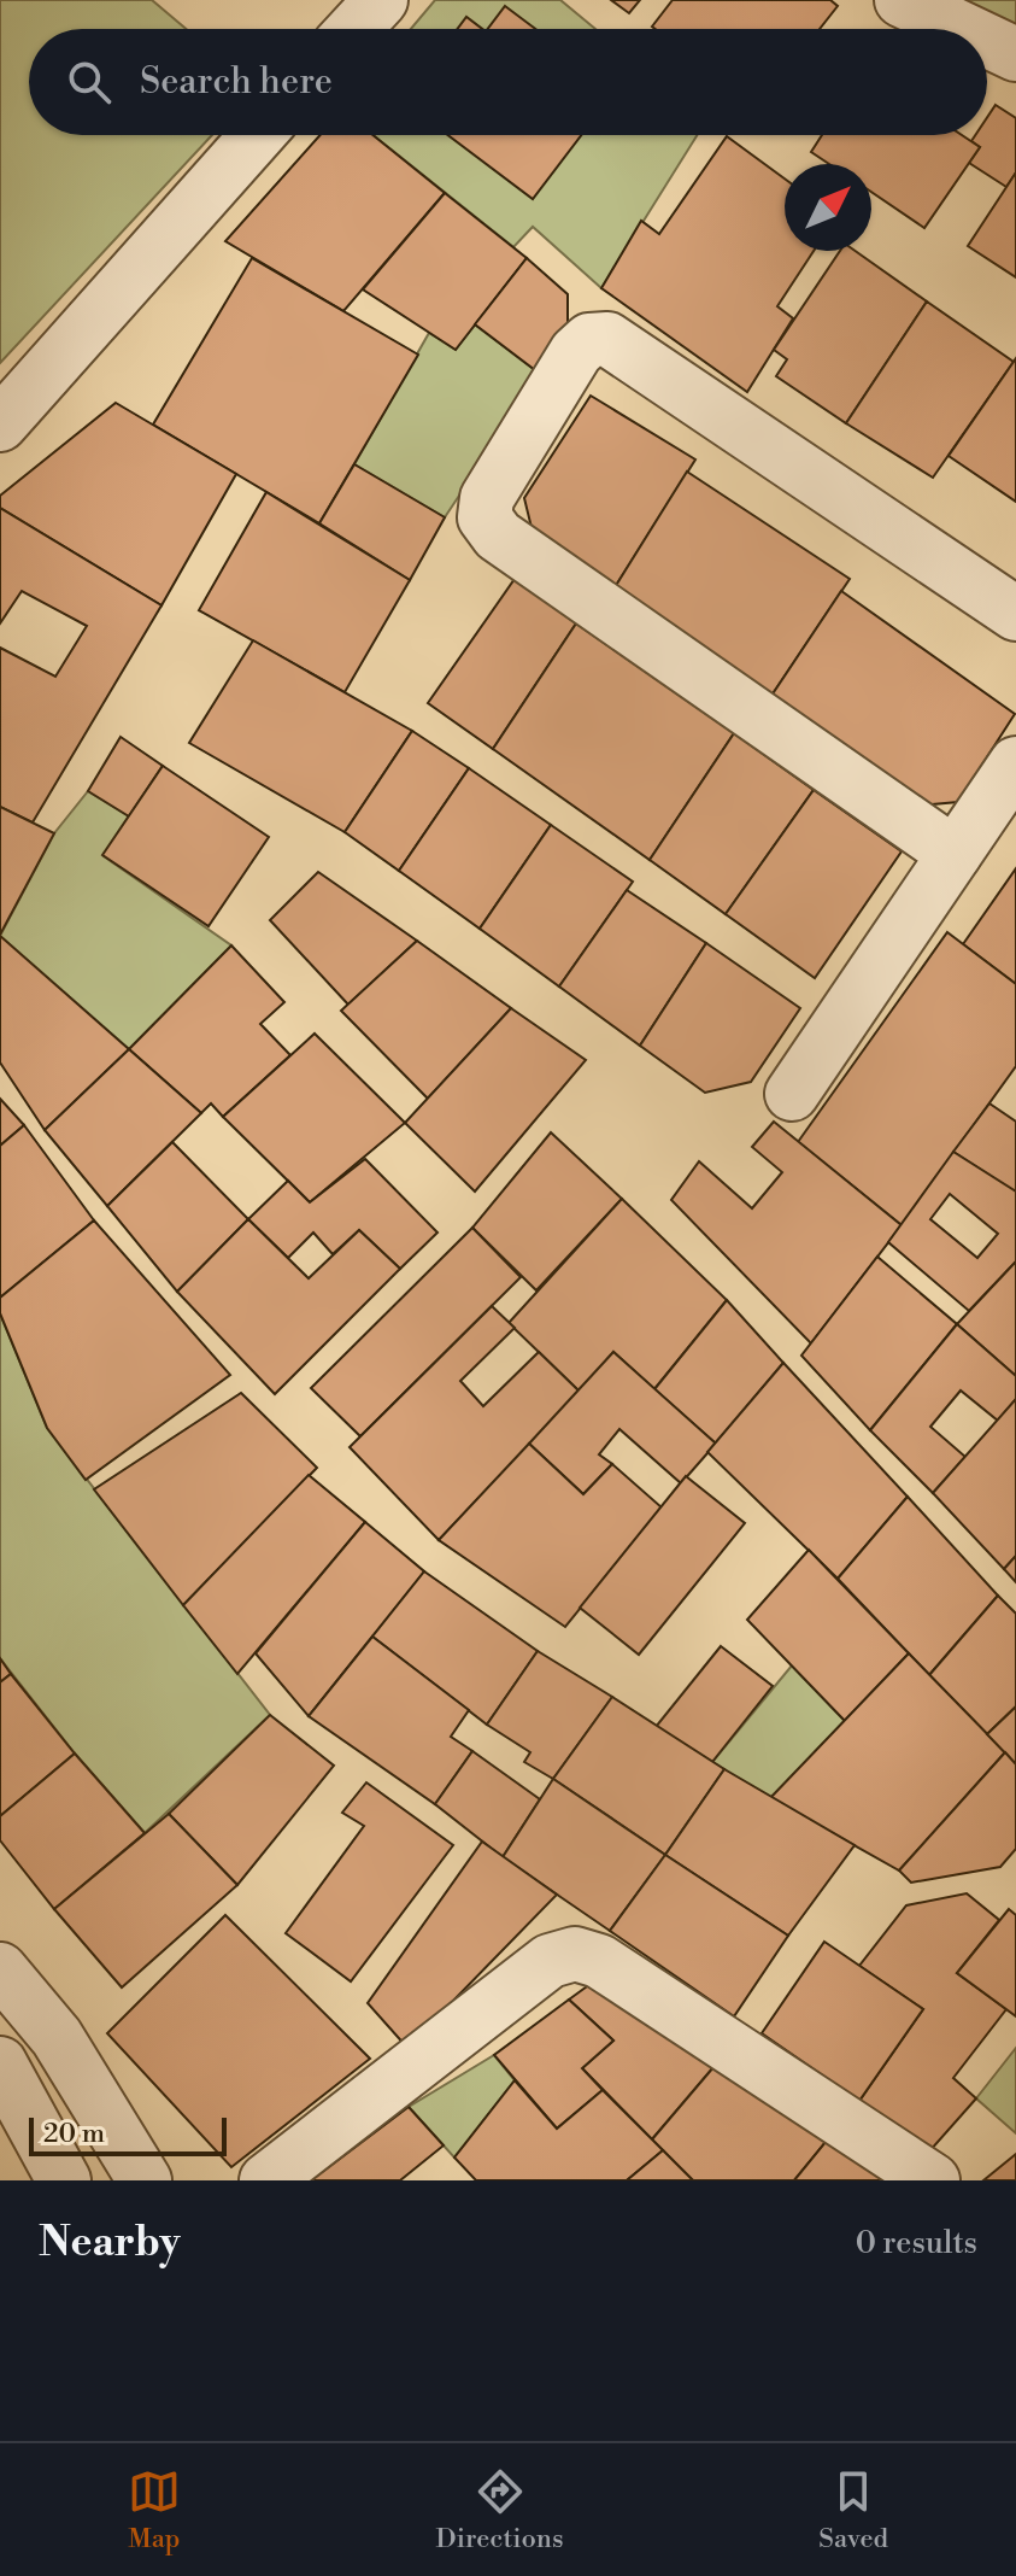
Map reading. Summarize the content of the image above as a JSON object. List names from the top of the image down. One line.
{"scale_bar":"20 m","north":"top right","page":{"search":"Search here","scale":"20 m","heading":["Nearby","0 results"],"nav":["Map","Directions","Saved"]}}
